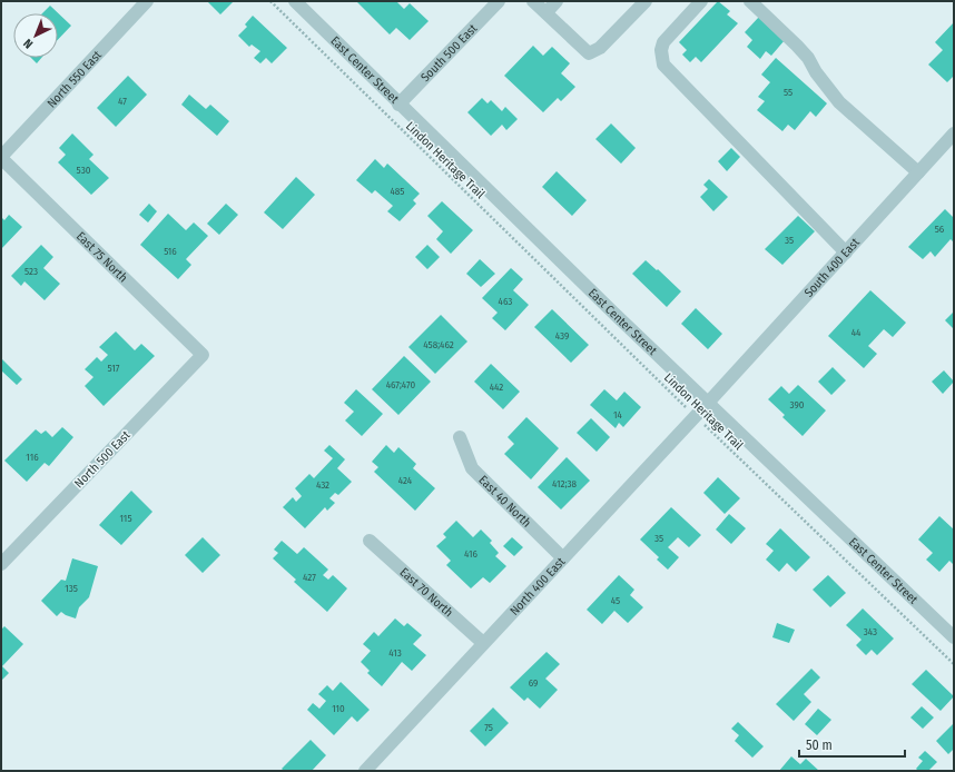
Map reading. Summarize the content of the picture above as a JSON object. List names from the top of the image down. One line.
{"streets":{"street":["South 500 East","East Center Street","North 550 East","East 75 North","South 400 East","North 500 East","East 40 North","North 400 East","East 70 North"],"path":["Lindon Heritage Trail"]},"crossings":[["South 500 East","East Center Street"],["East Center Street","South 400 East"],["East Center Street","North 400 East"],["North 550 East","East 75 North"],["Lindon Heritage Trail","North 400 East"],["East 75 North","North 500 East"],["South 400 East","North 400 East"],["East 40 North","North 400 East"],["North 400 East","East 70 North"]],"house_numbers":["55","47","530","485","56","35","516","523","463","44","439","458;462","517","467;470","442","390","14","116","424","412;38","432","115","35","416","427","135","45","343","413","69","110","75"],"scale_bar":"50 m","north":"bottom left"}
